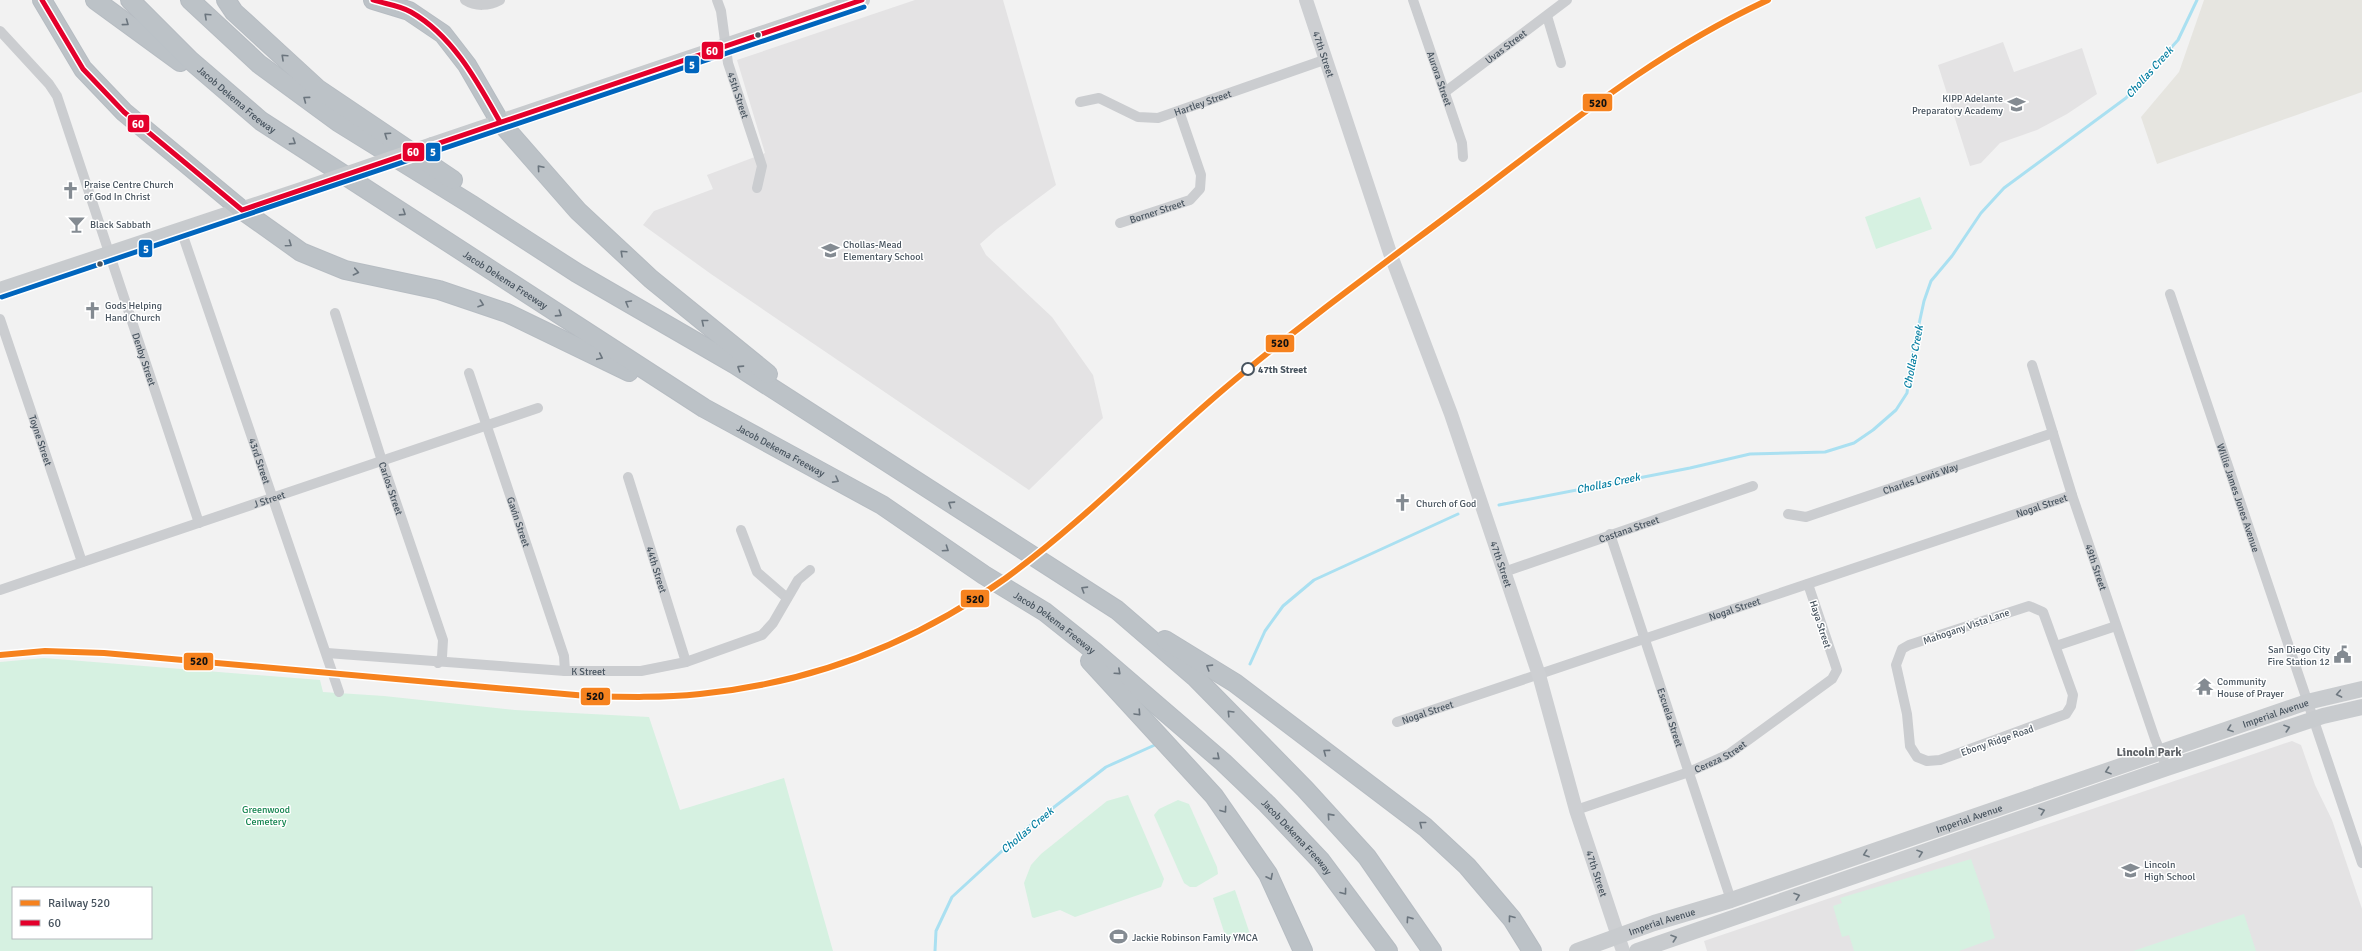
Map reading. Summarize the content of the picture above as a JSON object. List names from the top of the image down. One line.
{"streets":{"highway":["Jacob Dekema Freeway"],"main road":["47th Street","Imperial Avenue"],"street":["Uvas Street","Aurora Street","45th Street","Hartley Street","Borner Street","Denby Street","Toyne Street","43rd Street","Charles Lewis Way","Carlos Street","Willie James Jones Avenue","J Street","Nogal Street","Gavin Street","Castana Street","49th Street","44th Street","Haya Street","Mahogany Vista Lane","K Street","Escuela Street","Ebony Ridge Road","Cereza Street"]},"crossings":[["Uvas Street","Aurora Street"],["47th Street","Hartley Street"],["47th Street","Nogal Street"],["47th Street","Castana Street"],["47th Street","Imperial Avenue"],["47th Street","Cereza Street"],["Hartley Street","Borner Street"],["Denby Street","J Street"],["Toyne Street","J Street"],["43rd Street","J Street"],["43rd Street","K Street"],["Charles Lewis Way","49th Street"],["Carlos Street","J Street"],["Carlos Street","K Street"],["Willie James Jones Avenue","Imperial Avenue"],["J Street","Gavin Street"],["Nogal Street","49th Street"],["Nogal Street","Haya Street"],["Nogal Street","Escuela Street"],["Gavin Street","K Street"],["Castana Street","Escuela Street"],["49th Street","Imperial Avenue"],["44th Street","K Street"],["Haya Street","Cereza Street"],["Mahogany Vista Lane","Ebony Ridge Road"],["Imperial Avenue","Escuela Street"],["Escuela Street","Cereza Street"]],"districts":["Lincoln Park"],"water":["Chollas Creek"],"parks":["Greenwood Cemetery"],"places":{"school or university":["KIPP Adelante Preparatory Academy","Chollas-Mead Elementary School","Lincoln High School"],"church":["Praise Centre Church of God In Christ","Gods Helping Hand Church","Church of God"],"bar":["Black Sabbath"],"other":["47th Street"],"public building":["San Diego City Fire Station 12"],"temple":["Community House of Prayer"],"sports":["Jackie Robinson Family YMCA"]},"lines":["rail line 520","transit line 60","transit line 5"],"legend":["Railway 520","60"]}
